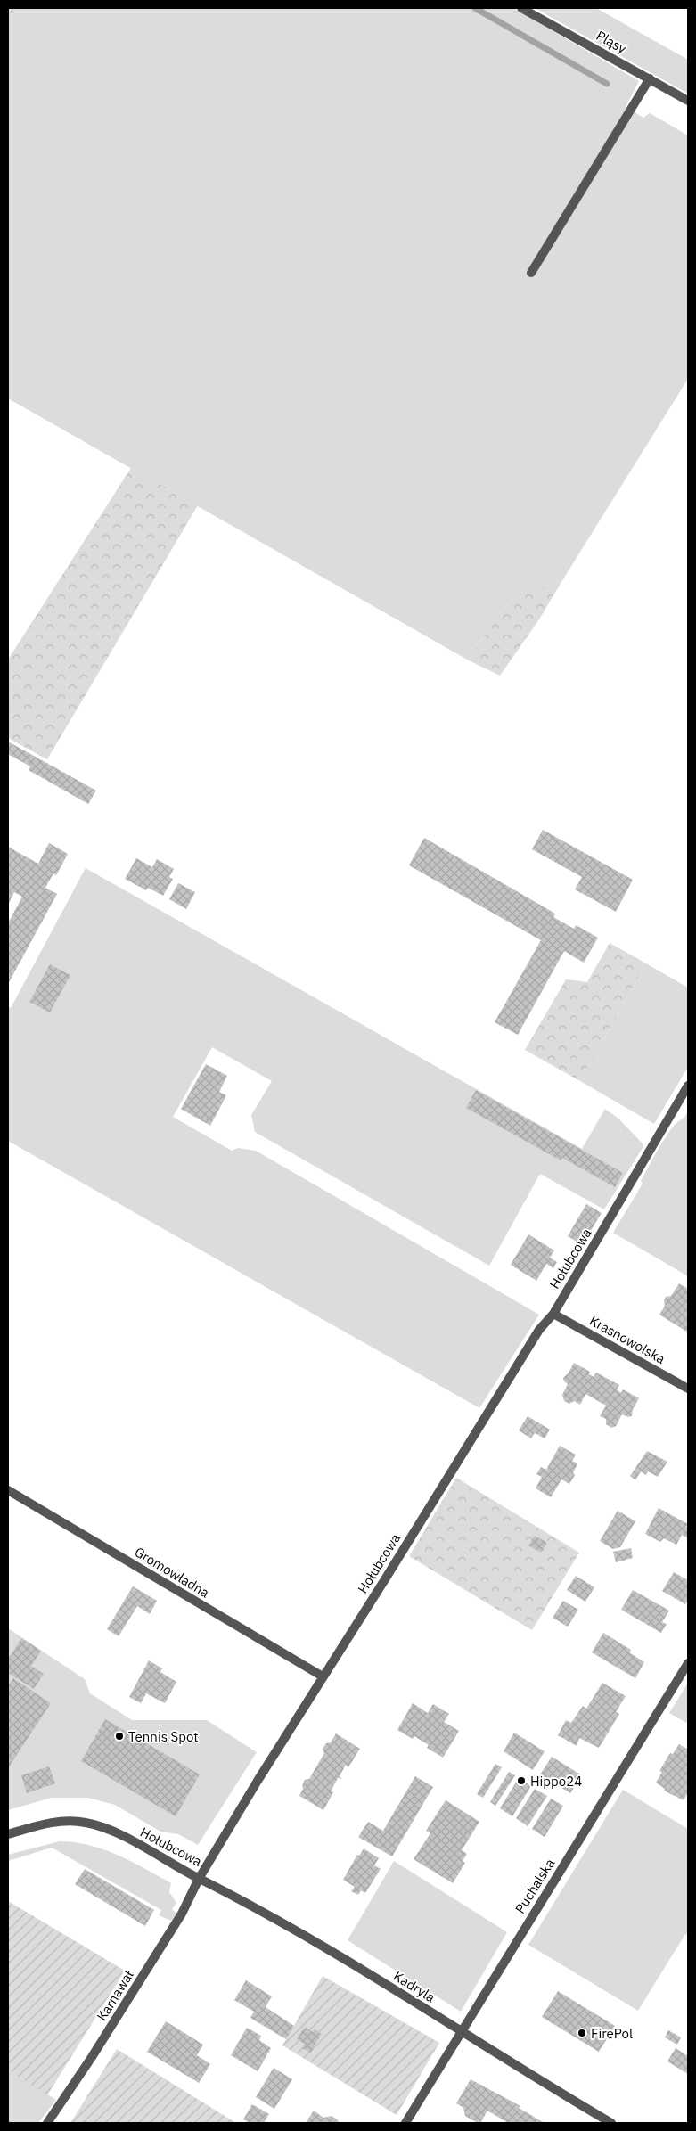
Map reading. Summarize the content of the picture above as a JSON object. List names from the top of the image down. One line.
{"streets":{"street":["Pląsy","Hołubcowa","Krasnowolska","Gromowładna","Puchalska","Kadryla","Karnawał"]},"crossings":[["Hołubcowa","Krasnowolska"],["Hołubcowa","Gromowładna"],["Hołubcowa","Kadryla"],["Hołubcowa","Karnawał"],["Puchalska","Kadryla"],["Kadryla","Karnawał"]],"places":["Tennis Spot","Hippo24","FirePol"]}
